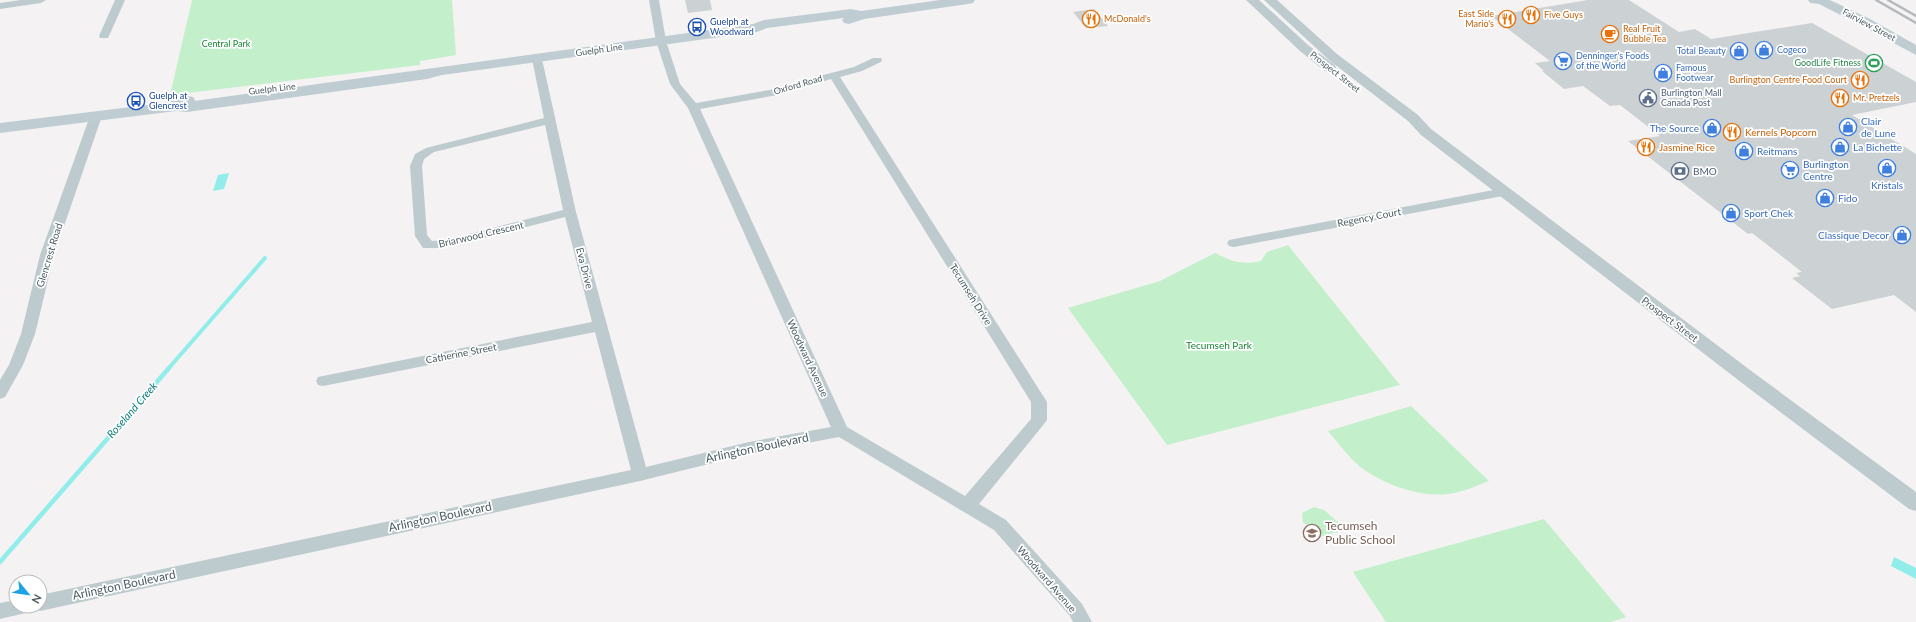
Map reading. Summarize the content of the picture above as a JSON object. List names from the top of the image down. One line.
{"streets":{"main road":["Fairview Street","Guelph Line"],"street":["Prospect Street","Oxford Road","Regency Court","Briarwood Crescent","Glencrest Road","Eva Drive","Tecumseh Drive","Catherine Street","Woodward Avenue","Arlington Boulevard"]},"crossings":[["Guelph Line","Glencrest Road"],["Guelph Line","Eva Drive"],["Guelph Line","Woodward Avenue"],["Prospect Street","Regency Court"],["Oxford Road","Tecumseh Drive"],["Oxford Road","Woodward Avenue"],["Briarwood Crescent","Eva Drive"],["Eva Drive","Catherine Street"],["Eva Drive","Arlington Boulevard"],["Tecumseh Drive","Woodward Avenue"],["Woodward Avenue","Arlington Boulevard"]],"water":["Roseland Creek"],"parks":["Central Park","Tecumseh Park"],"places":{"restaurant":["Five Guys","McDonald's","East Side Mario's","Burlington Centre Food Court","Mr. Pretzels","Kernels Popcorn","Jasmine Rice"],"bus stop":["Guelph at Woodward","Guelph at Glencrest"],"cafe":["Real Fruit Bubble Tea"],"shop":["Cogeco","Total Beauty","Famous Footwear","Clair de Lune","The Source","La Bichette","Reitmans","Kristals","Fido","Sport Chek","Classique Decor"],"supermarket":["Denninger's Foods of the World","Burlington Centre"],"sports":["GoodLife Fitness"],"public building":["Burlington Mall Canada Post"],"bank":["BMO"],"school or university":["Tecumseh Public School"]},"north":"bottom right"}
